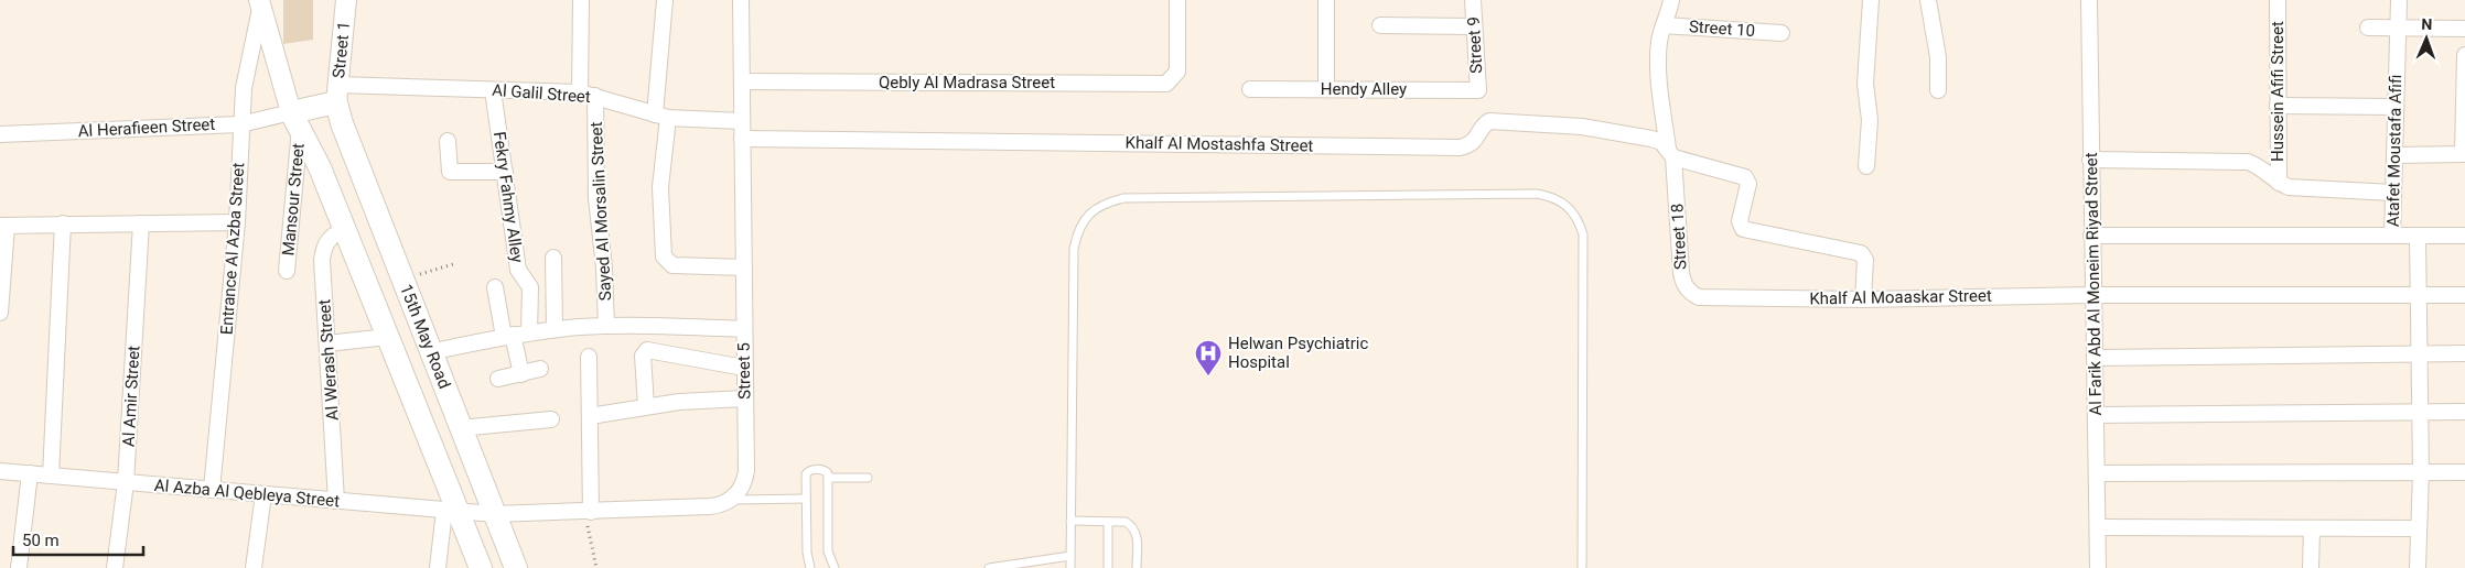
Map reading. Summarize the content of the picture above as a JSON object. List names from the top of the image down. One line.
{"streets":{"main road":["15th May Road"],"street":["Street 10","Street 9","Street 1","Qebly Al Madrasa Street","Hendy Alley","Hussein Afifi Street","Al Galil Street","Al Herafieen Street","Khalf Al Mostashfa Street","Atafet Moustafa Afifi","Fekry Fahmy Alley","Mansour Street","Sayed Al Morsalin Street","Street 18","Entrance Al Azba Street","Al Farik Abd Al Moneim Riyad Street","Khalf Al Moaaskar Street","Al Werash Street","Street 5","Al Amir Street","Al Azba Al Qebleya Street"]},"crossings":[["Street 10","Street 18"],["Street 9","Hendy Alley"],["Street 1","Al Galil Street"],["Street 1","15th May Road"],["Qebly Al Madrasa Street","Street 5"],["Al Galil Street","Fekry Fahmy Alley"],["Al Galil Street","Sayed Al Morsalin Street"],["Al Galil Street","15th May Road"],["Al Galil Street","Street 5"],["Al Herafieen Street","Mansour Street"],["Al Herafieen Street","Entrance Al Azba Street"],["Al Herafieen Street","15th May Road"],["Khalf Al Mostashfa Street","Street 18"],["Khalf Al Mostashfa Street","Khalf Al Moaaskar Street"],["Khalf Al Mostashfa Street","Street 5"],["Mansour Street","Entrance Al Azba Street"],["Mansour Street","15th May Road"],["Street 18","Khalf Al Moaaskar Street"],["Entrance Al Azba Street","Al Azba Al Qebleya Street"],["Al Farik Abd Al Moneim Riyad Street","Khalf Al Moaaskar Street"],["15th May Road","Al Werash Street"],["15th May Road","Al Azba Al Qebleya Street"],["Al Werash Street","Al Azba Al Qebleya Street"],["Al Amir Street","Al Azba Al Qebleya Street"]],"places":{"hospital":["Helwan Psychiatric Hospital"]},"scale_bar":"50 m","north":"top"}
